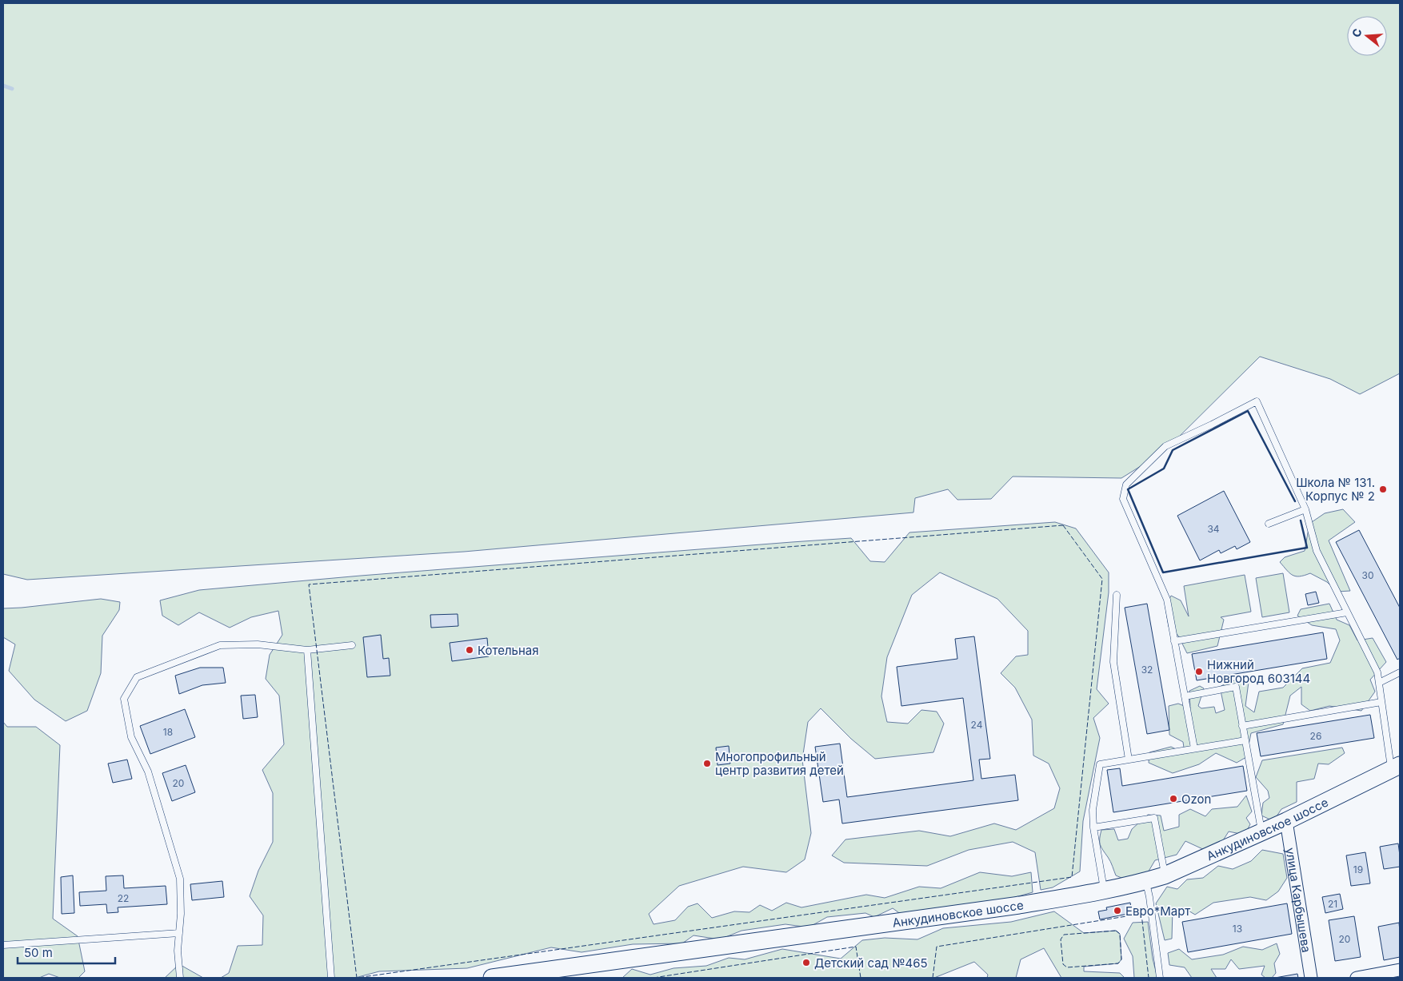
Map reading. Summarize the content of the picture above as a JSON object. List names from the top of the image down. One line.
{"streets":{"street":["Анкудиновское шоссе","улица Карбышева"]},"crossings":[["Анкудиновское шоссе","улица Карбышева"]],"places":["Школа № 131. Корпус № 2","Котельная","Нижний Новгород 603144","Многопрофильный центр развития детей","Ozon","Евро*Март","Детский сад №465"],"house_numbers":["34","30","32","24","18","26","20","19","22","21","13","20"],"scale_bar":"50 m","north":"left"}
